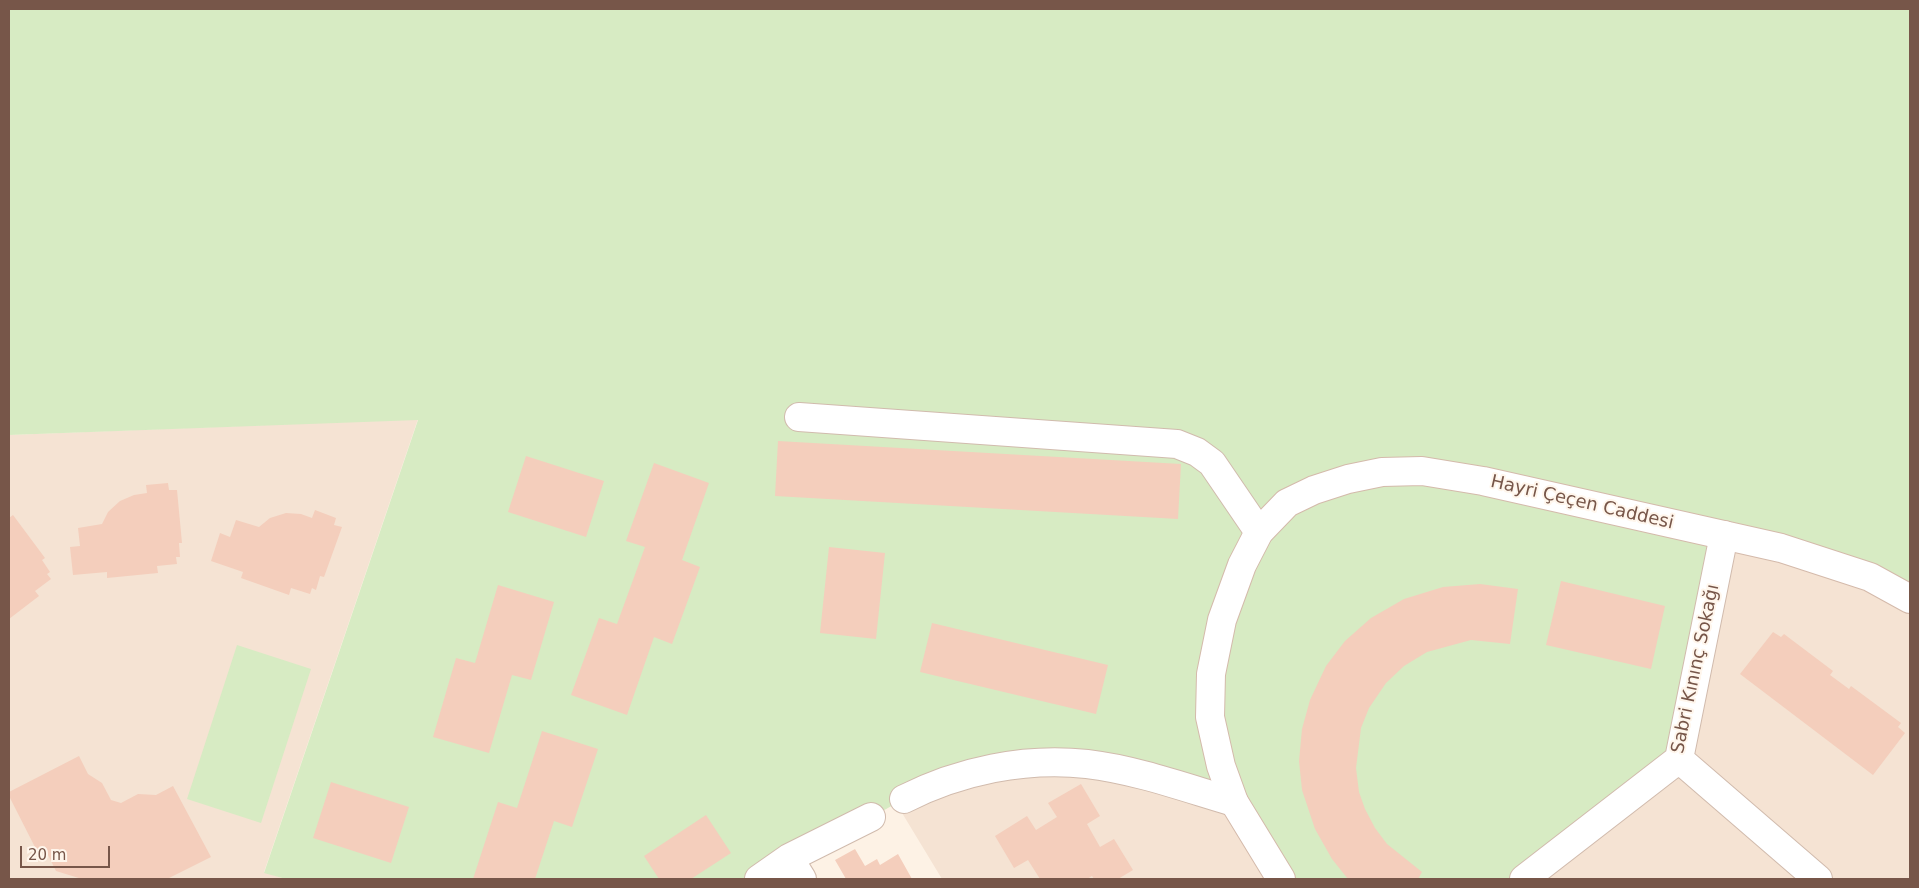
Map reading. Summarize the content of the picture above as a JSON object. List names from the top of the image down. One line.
{"streets":{"street":["Hayri Çeçen Caddesi","Sabri Kınınç Sokağı"]},"crossings":[["Hayri Çeçen Caddesi","Sabri Kınınç Sokağı"]],"scale_bar":"20 m"}
